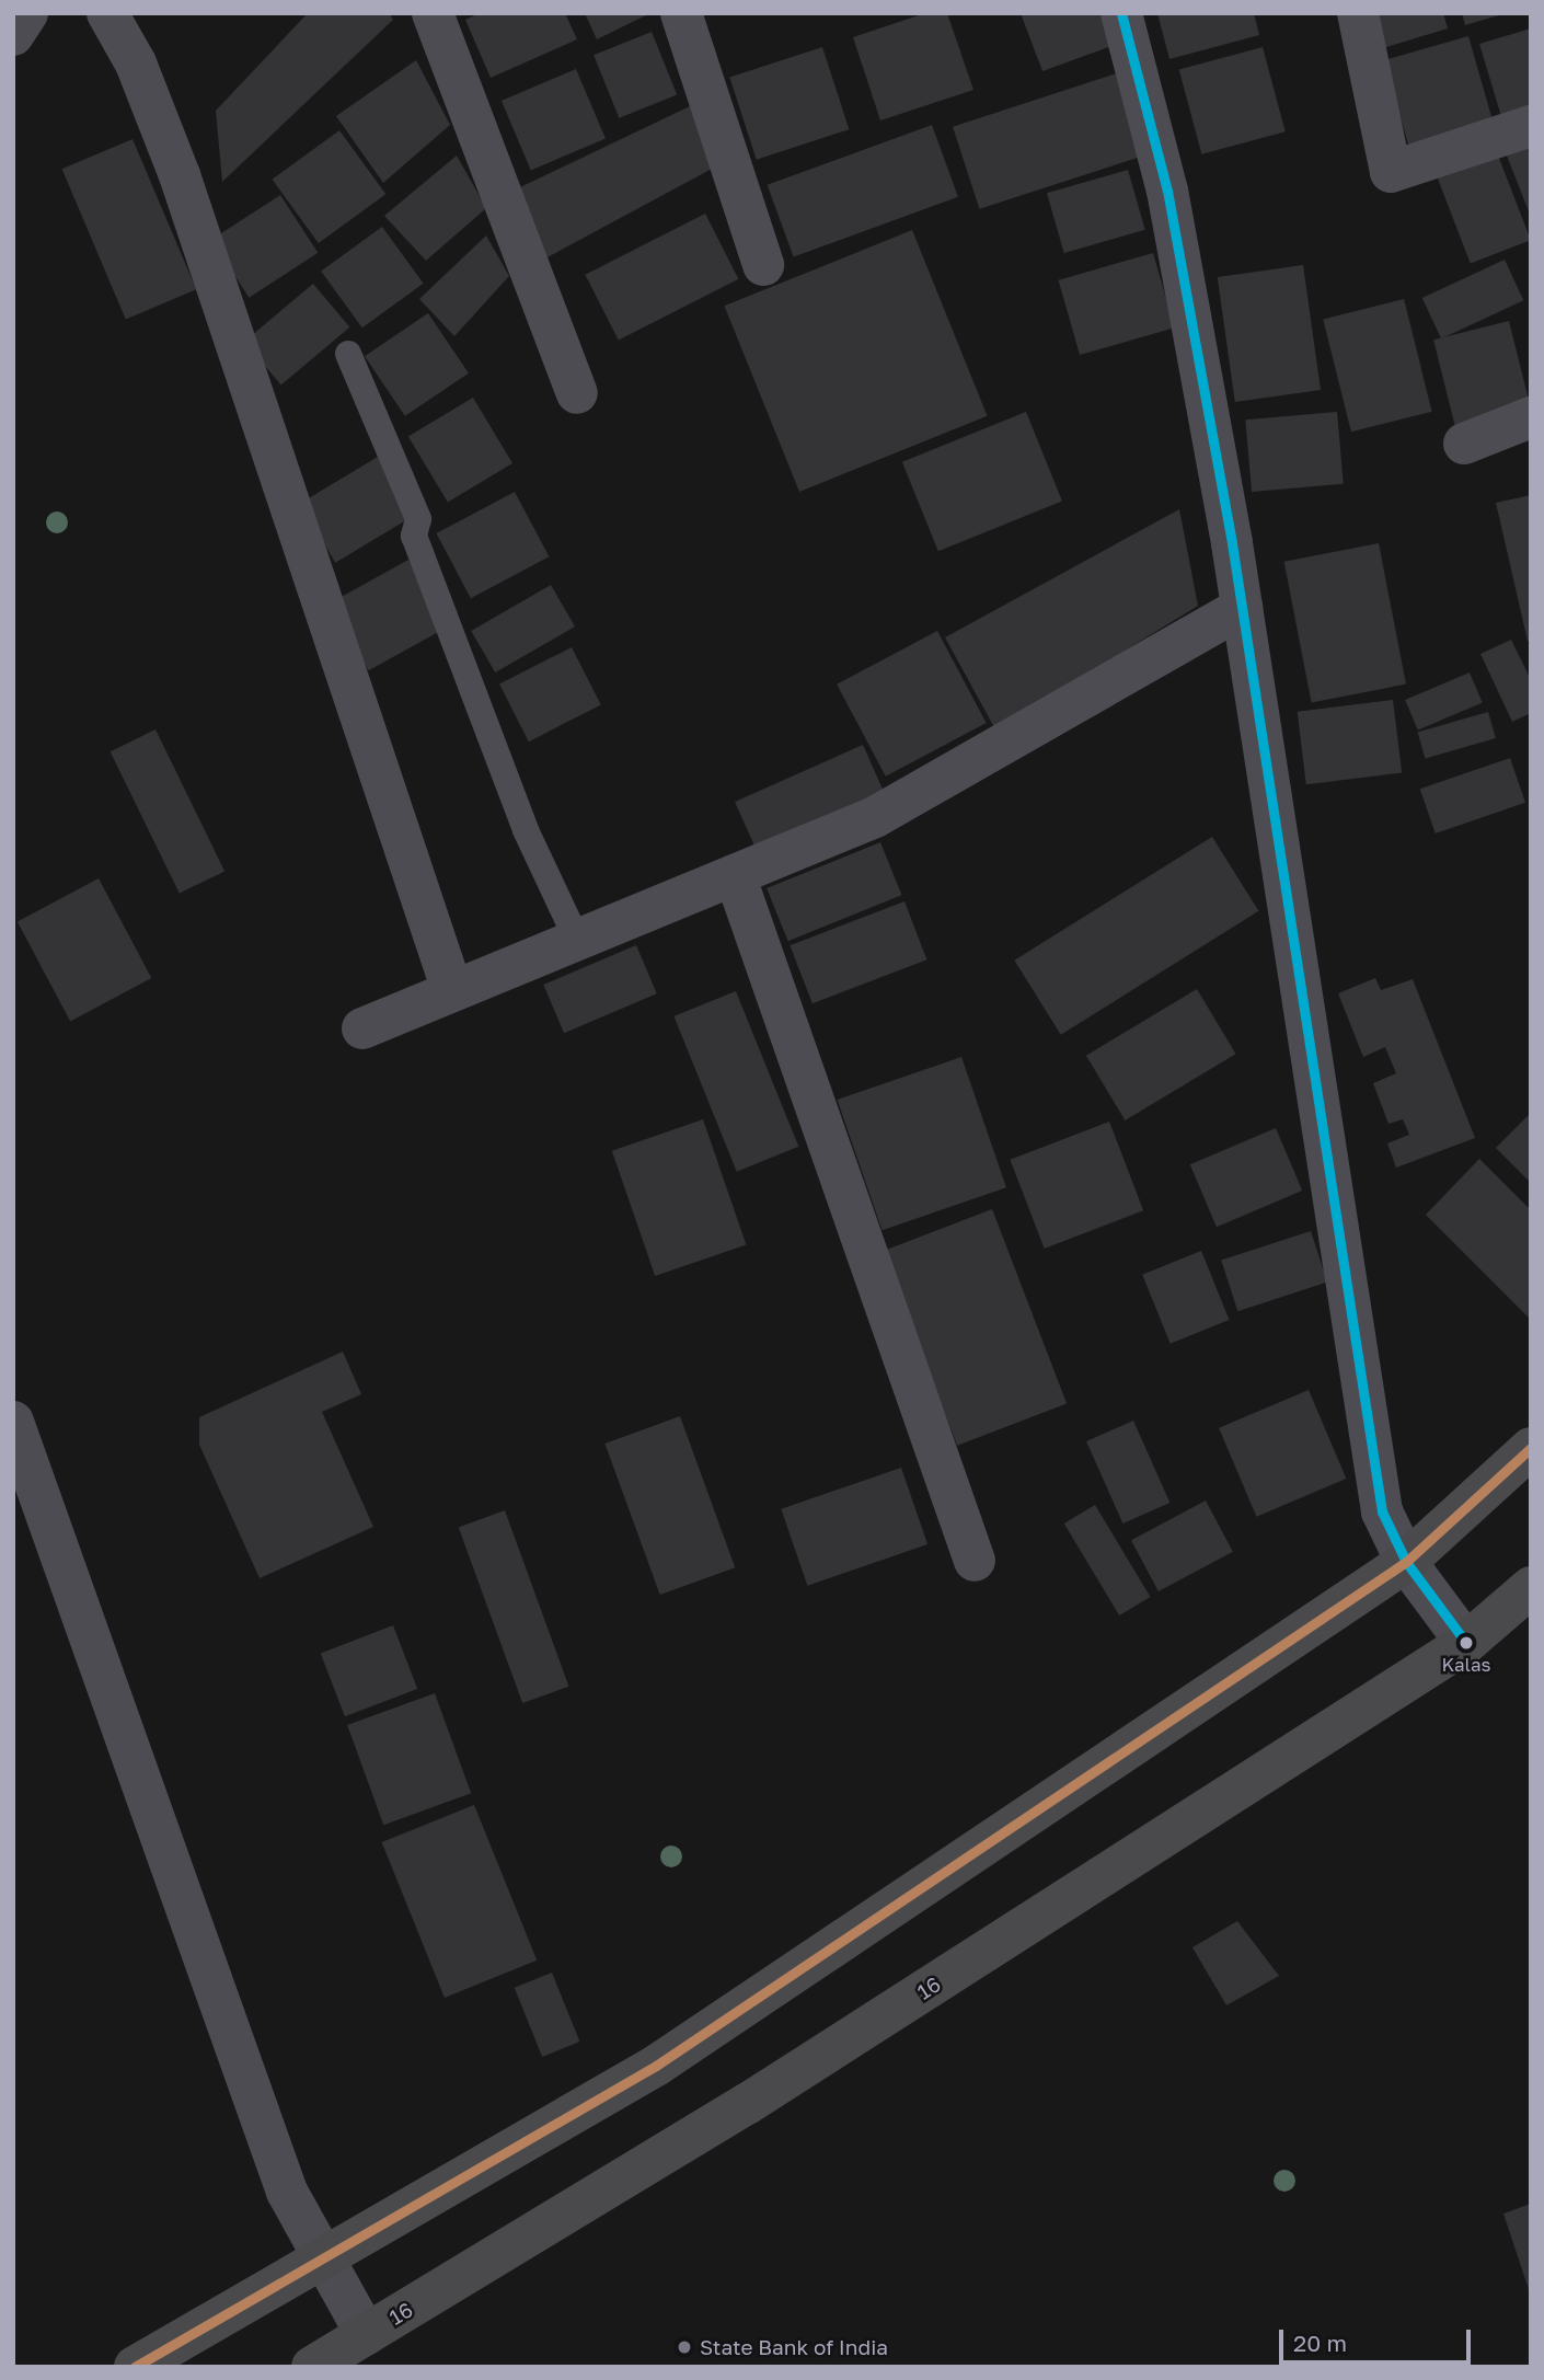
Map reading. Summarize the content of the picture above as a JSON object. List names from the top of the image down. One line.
{"streets":{"main road":["16"]},"places":["Kalas","State Bank of India"],"scale_bar":"20 m"}
